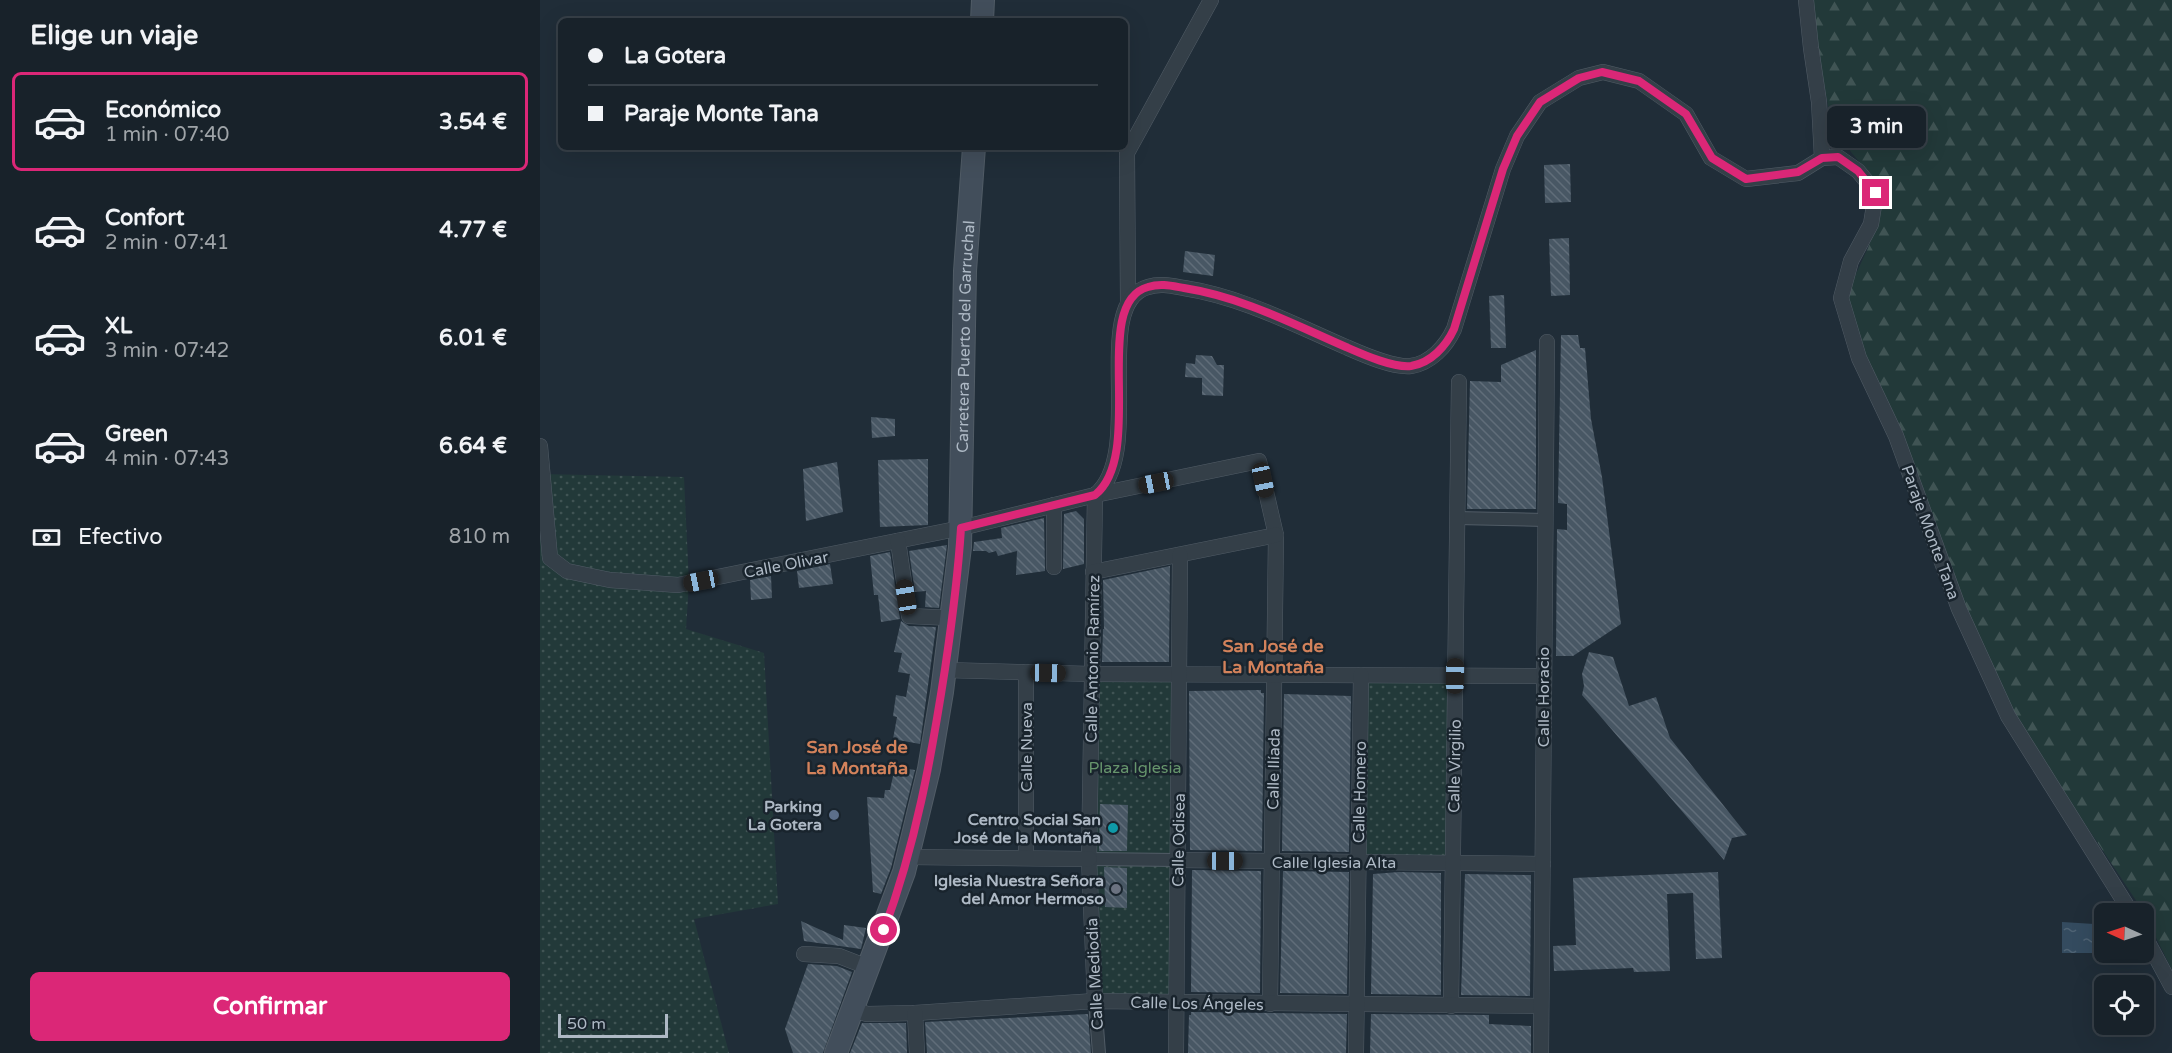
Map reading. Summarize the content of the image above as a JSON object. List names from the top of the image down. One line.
{"streets":{"main road":["Carretera Puerto del Garruchal"],"street":["Paraje Monte Tana","Calle Olivar","Calle Antonio Ramírez","Calle Horacio","Calle Nueva","Calle Virgilio","Calle Ilíada","Calle Homero","Calle Odisea","Calle Iglesia Alta","Calle Mediodía","Calle Los Ángeles"]},"crossings":[["Carretera Puerto del Garruchal","Calle Olivar"],["Carretera Puerto del Garruchal","Calle Iglesia Alta"],["Carretera Puerto del Garruchal","Calle Los Ángeles"],["Calle Olivar","Calle Antonio Ramírez"],["Calle Olivar","Calle Ilíada"],["Calle Antonio Ramírez","Calle Ilíada"],["Calle Antonio Ramírez","Calle Iglesia Alta"],["Calle Antonio Ramírez","Calle Mediodía"],["Calle Horacio","Calle Iglesia Alta"],["Calle Horacio","Calle Los Ángeles"],["Calle Nueva","Calle Iglesia Alta"],["Calle Virgilio","Calle Iglesia Alta"],["Calle Virgilio","Calle Los Ángeles"],["Calle Ilíada","Calle Iglesia Alta"],["Calle Ilíada","Calle Los Ángeles"],["Calle Homero","Calle Iglesia Alta"],["Calle Homero","Calle Los Ángeles"],["Calle Odisea","Calle Iglesia Alta"],["Calle Odisea","Calle Los Ángeles"],["Calle Iglesia Alta","Calle Mediodía"],["Calle Mediodía","Calle Los Ángeles"]],"districts":["San José de La Montaña","San José de La Montaña"],"parks":["Plaza Iglesia"],"places":["Parking La Gotera","Centro Social San José de la Montaña","Iglesia Nuestra Señora del Amor Hermoso"],"scale_bar":"50 m","north":"left","page":{"heading":"Elige un viaje","banner":["La Gotera","Paraje Monte Tana"],"list":[{"name":"Económico","note":"1 min · 07:40","value":"3.54 €"},{"name":"Confort","note":"2 min · 07:41","value":"4.77 €"},{"name":"XL","note":"3 min · 07:42","value":"6.01 €"},{"name":"Green","note":"4 min · 07:43","value":"6.64 €"}],"bubble":"3 min","pay":["Efectivo","810 m"],"buttons":"Confirmar","scale":"50 m"}}
